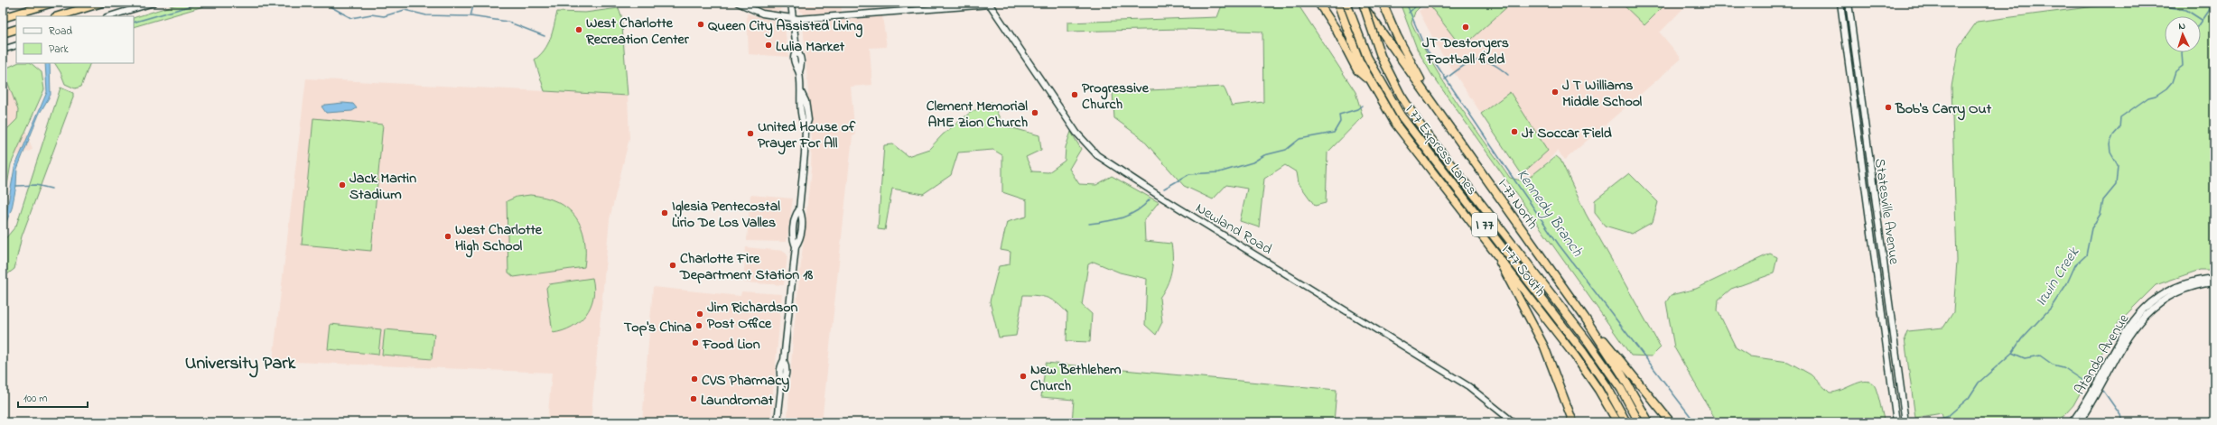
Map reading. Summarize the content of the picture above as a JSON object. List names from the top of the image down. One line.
{"streets":{"highway":["I 77 Express Lanes","I-77 North","I 77","I-77 South"],"main road":["Statesville Avenue","Newland Road","Atando Avenue"]},"crossings":[["I 77 Express Lanes","I-77 North"]],"districts":["University Park"],"water":["Kennedy Branch","Irwin Creek"],"places":["Queen City Assisted Living","JT Destoryers Football field","West Charlotte Recreation Center","Lulia Market","J T Williams Middle School","Progressive Church","Bob's Carry Out","Clement Memorial AME Zion Church","Jt Soccar Field","United House of Prayer For All","Jack Martin Stadium","Iglesia Pentecostal Lirio De Los Valles","West Charlotte High School","Charlotte Fire Department Station 18","Jim Richardson Post Office","Top's China","Food Lion","New Bethlehem Church","CVS Pharmacy","Laundromat"],"legend":["Road","Park"],"scale_bar":"100 m","north":"top"}
